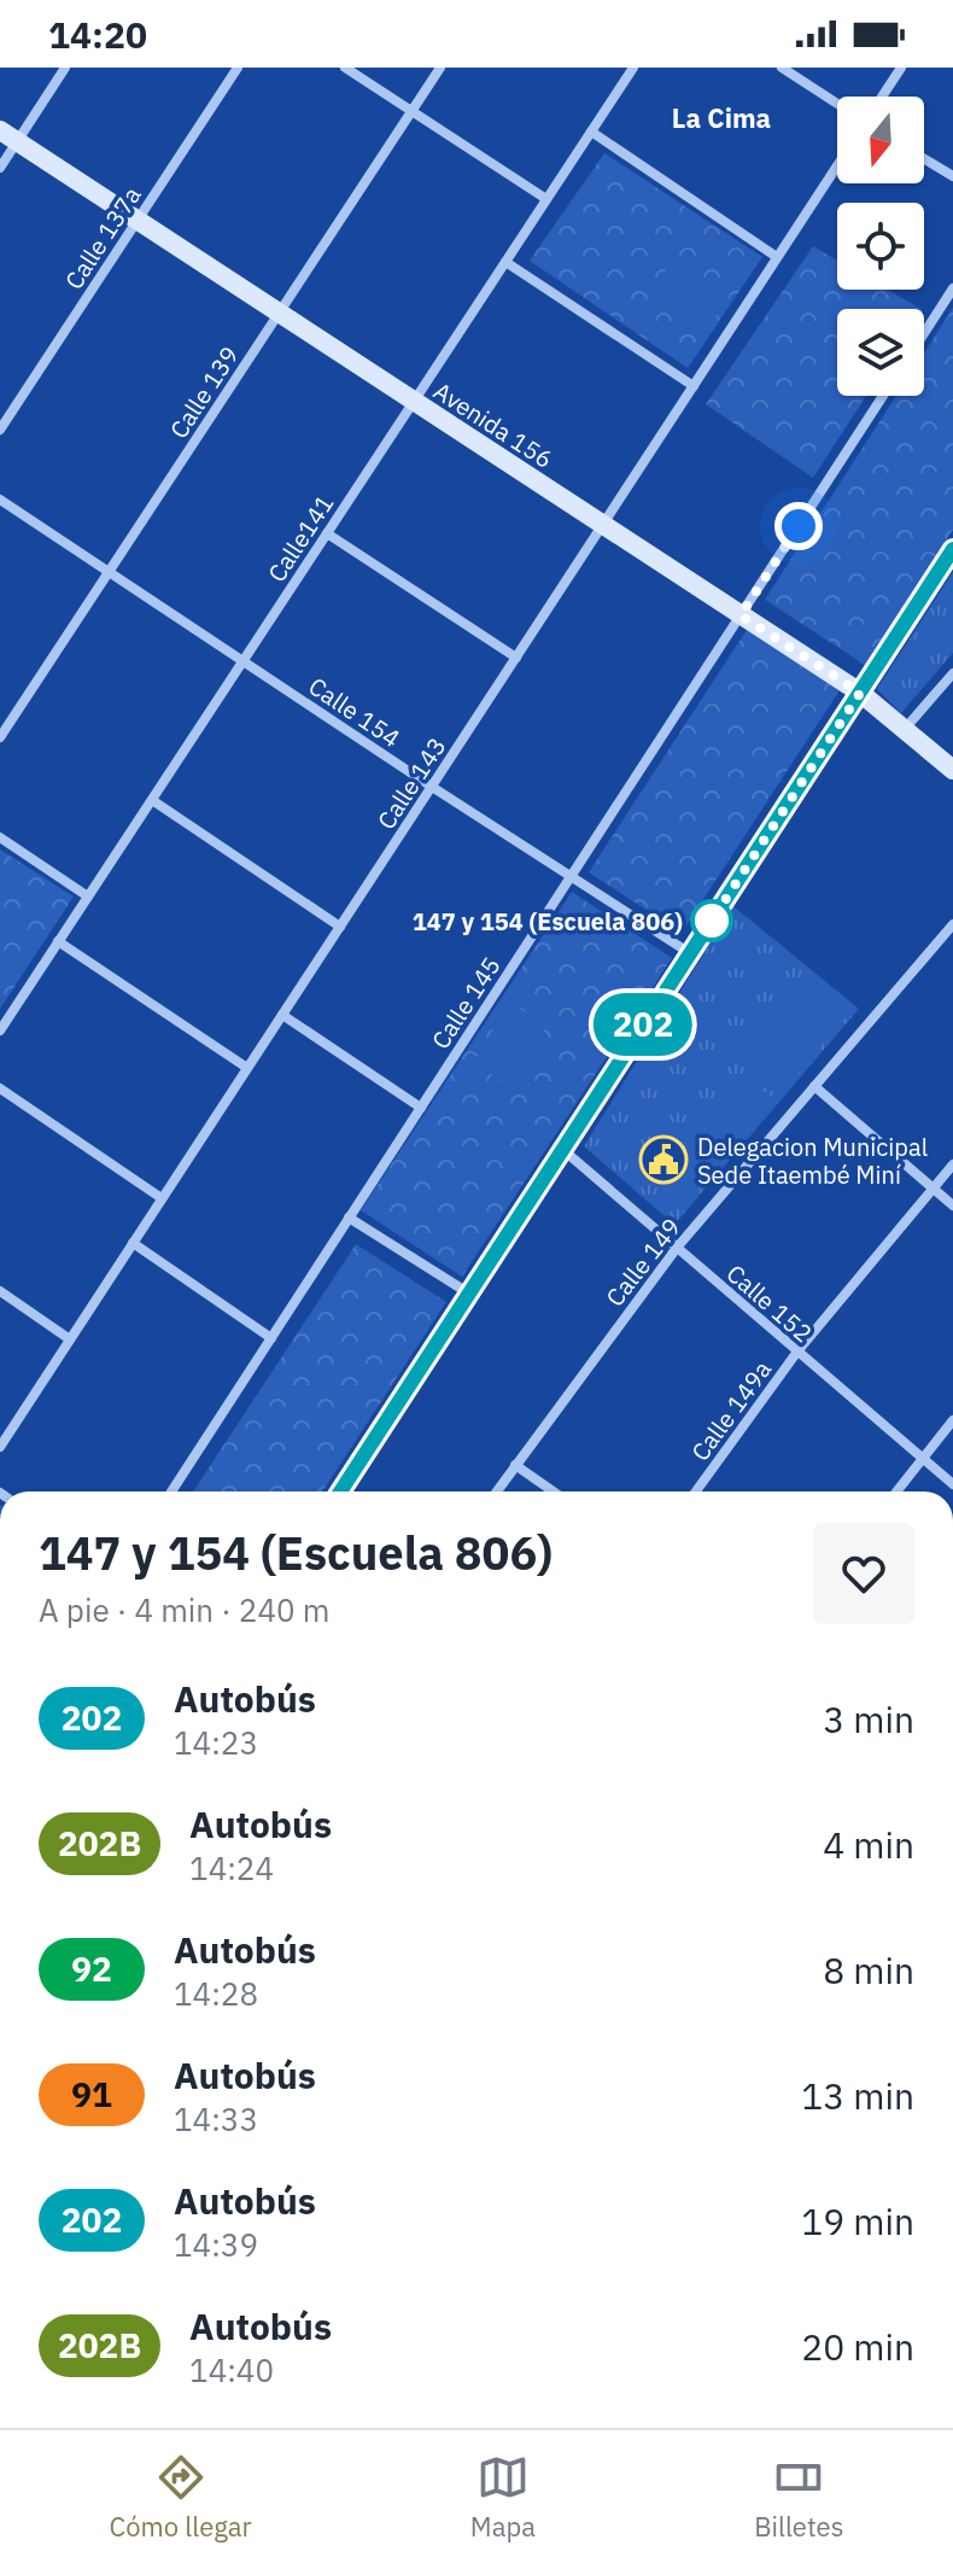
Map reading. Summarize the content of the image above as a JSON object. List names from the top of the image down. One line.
{"streets":{"main road":["Avenida 156"],"street":["Calle 137a","Calle 139","Calle141","Calle 154","Calle 143","Calle 145","Calle 149","Calle 152","Calle 149a"]},"crossings":[["Calle 137a","Avenida 156"],["Calle 139","Avenida 156"],["Calle 139","Calle 154"],["Avenida 156","Calle141"],["Avenida 156","Calle 143"],["Avenida 156","Calle 145"],["Calle141","Calle 154"],["Calle 154","Calle 143"],["Calle 154","Calle 145"],["Calle 149","Calle 152"],["Calle 152","Calle 149a"]],"districts":["La Cima"],"places":{"other":["147 y 154 (Escuela 806)"],"public building":["Delegacion Municipal Sede Itaembé Miní"]},"lines":["bus line 202"],"north":"bottom","page":{"status":"14:20","on_map":"202","heading":["147 y 154 (Escuela 806)","A pie · 4 min · 240 m"],"list":[{"mark":"202","name":"Autobús","note":"14:23","value":"3 min"},{"mark":"202B","name":"Autobús","note":"14:24","value":"4 min"},{"mark":"92","name":"Autobús","note":"14:28","value":"8 min"},{"mark":"91","name":"Autobús","note":"14:33","value":"13 min"},{"mark":"202","name":"Autobús","note":"14:39","value":"19 min"},{"mark":"202B","name":"Autobús","note":"14:40","value":"20 min"}],"tabs":["Cómo llegar","Mapa","Billetes"]}}
